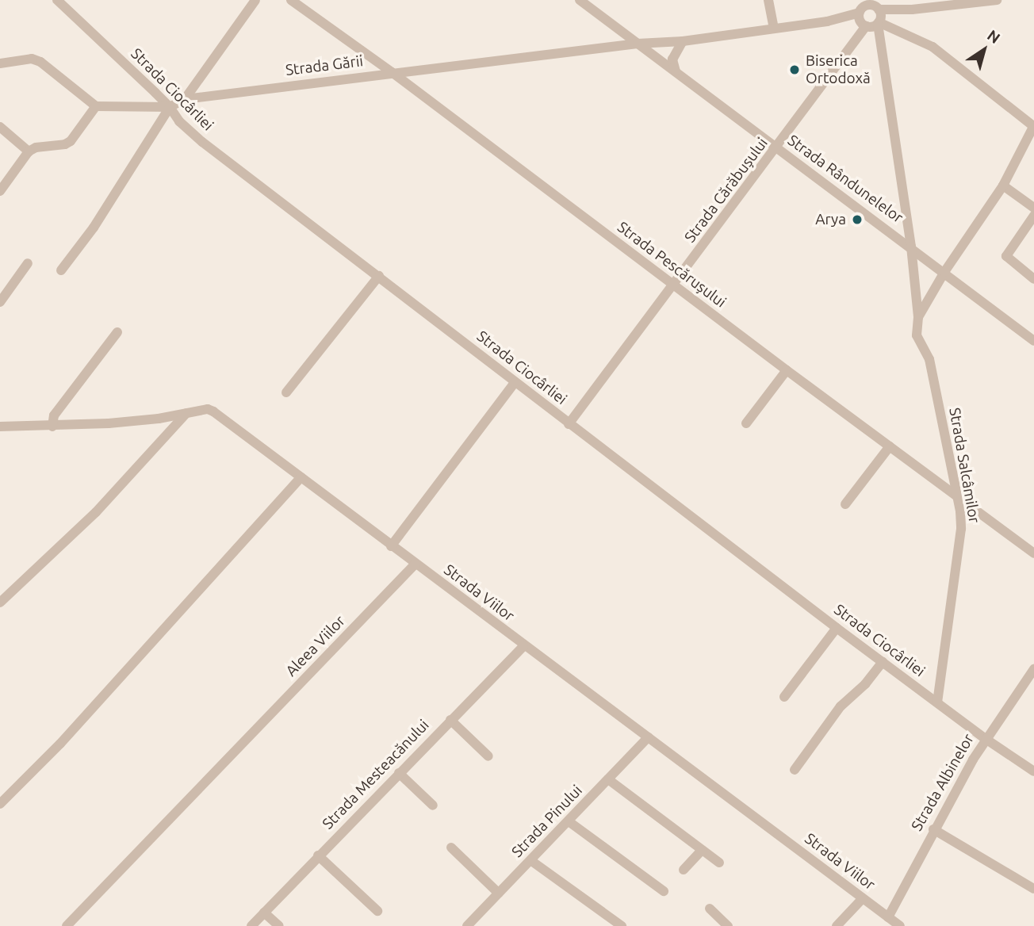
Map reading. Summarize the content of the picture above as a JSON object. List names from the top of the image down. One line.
{"streets":{"street":["Strada Gării","Strada Ciocârliei","Strada Rândunelelor","Strada Cărăbușului","Strada Pescărușului","Strada Salcâmilor","Strada Viilor","Aleea Viilor","Strada Mesteacănului","Strada Albinelor","Strada Pinului"]},"crossings":[["Strada Gării","Strada Ciocârliei"],["Strada Gării","Strada Rândunelelor"],["Strada Gării","Strada Cărăbușului"],["Strada Gării","Strada Pescărușului"],["Strada Ciocârliei","Strada Cărăbușului"],["Strada Ciocârliei","Strada Salcâmilor"],["Strada Ciocârliei","Strada Albinelor"],["Strada Rândunelelor","Strada Cărăbușului"],["Strada Cărăbușului","Strada Pescărușului"],["Strada Pescărușului","Strada Salcâmilor"],["Strada Viilor","Aleea Viilor"],["Strada Viilor","Strada Mesteacănului"],["Strada Viilor","Strada Albinelor"],["Strada Viilor","Strada Pinului"]],"places":["Biserica Ortodoxă","Arya"],"north":"top right"}
